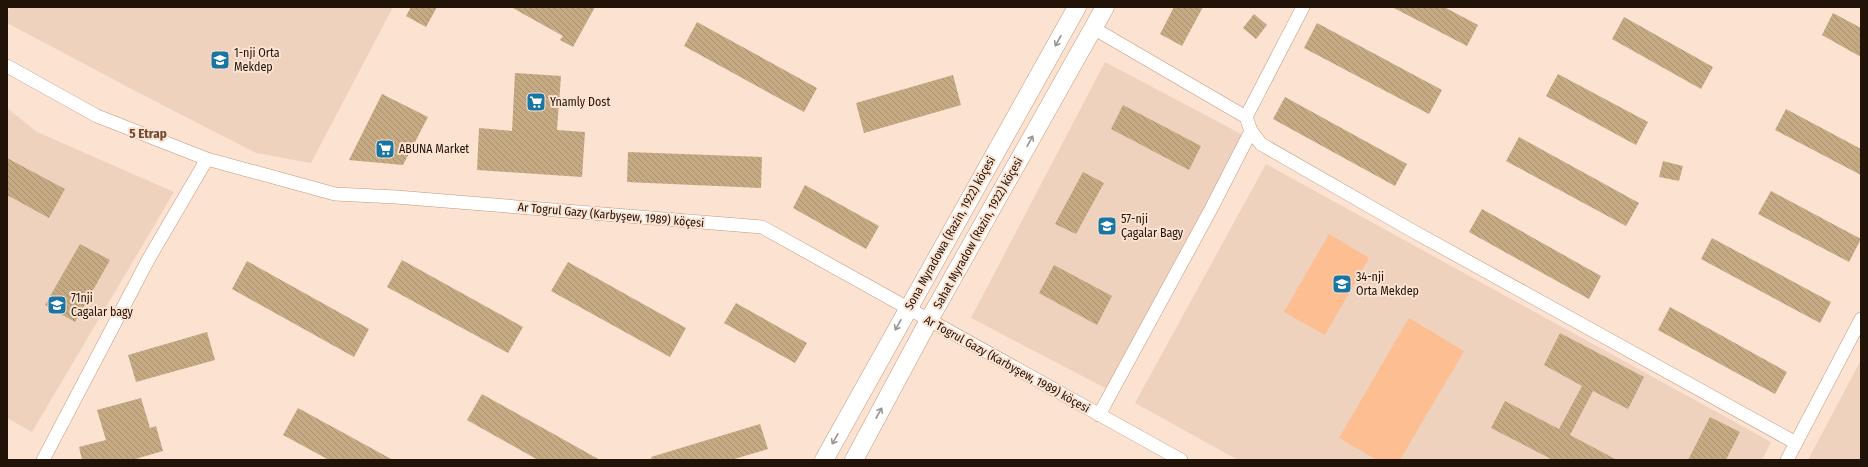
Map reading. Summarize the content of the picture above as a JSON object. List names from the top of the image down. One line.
{"streets":{"main road":["Sona Myradowa (Razin, 1922) köçesi","Sahat Myradow (Razin, 1922) köçesi"],"street":["Ar Togrul Gazy (Karbyşew, 1989) köçesi"]},"crossings":[["Ar Togrul Gazy (Karbyşew, 1989) köçesi","Sona Myradowa (Razin, 1922) köçesi"],["Ar Togrul Gazy (Karbyşew, 1989) köçesi","Sahat Myradow (Razin, 1922) köçesi"]],"one_way":["Sona Myradowa (Razin, 1922) köçesi","Sahat Myradow (Razin, 1922) köçesi"],"districts":["5 Etrap"],"places":{"school or university":["1-nji Orta Mekdep","57-nji Çagalar Bagy","34-nji Orta Mekdep","71nji Cagalar bagy"],"supermarket":["Ynamly Dost","ABUNA Market"]}}
